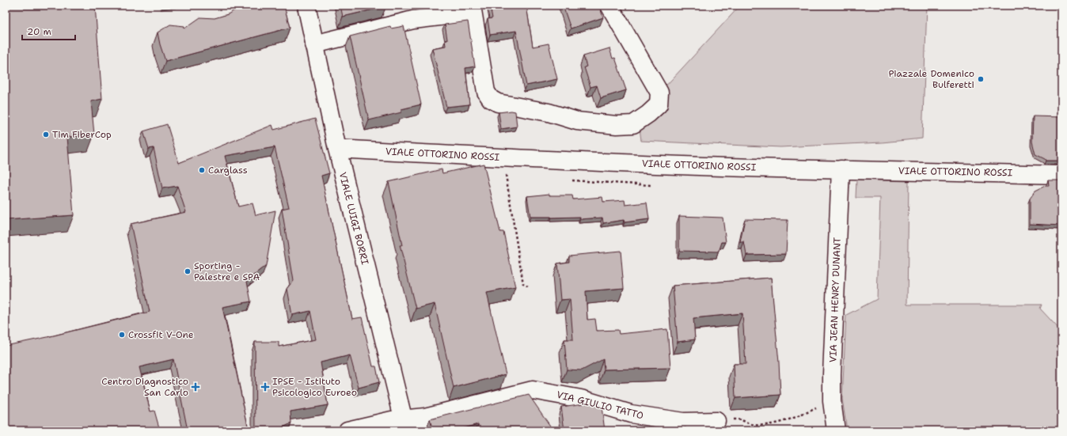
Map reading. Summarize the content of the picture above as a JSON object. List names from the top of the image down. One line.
{"streets":{"street":["VIALE OTTORINO ROSSI","VIALE LUIGI BORRI","VIA JEAN HENRY DUNANT","VIA GIULIO TATTO"]},"crossings":[["VIALE OTTORINO ROSSI","VIALE LUIGI BORRI"],["VIALE OTTORINO ROSSI","VIA JEAN HENRY DUNANT"],["VIALE LUIGI BORRI","VIA GIULIO TATTO"]],"places":{"other":["Piazzale Domenico Bulferetti","Tim FiberCop","Carglass","Sporting - Palestre e SPA","Crossfit V-One"],"health":["Centro Diagnostico San Carlo","IPSE - Istituto Psicologico Euroeo"]},"scale_bar":"20 m"}
